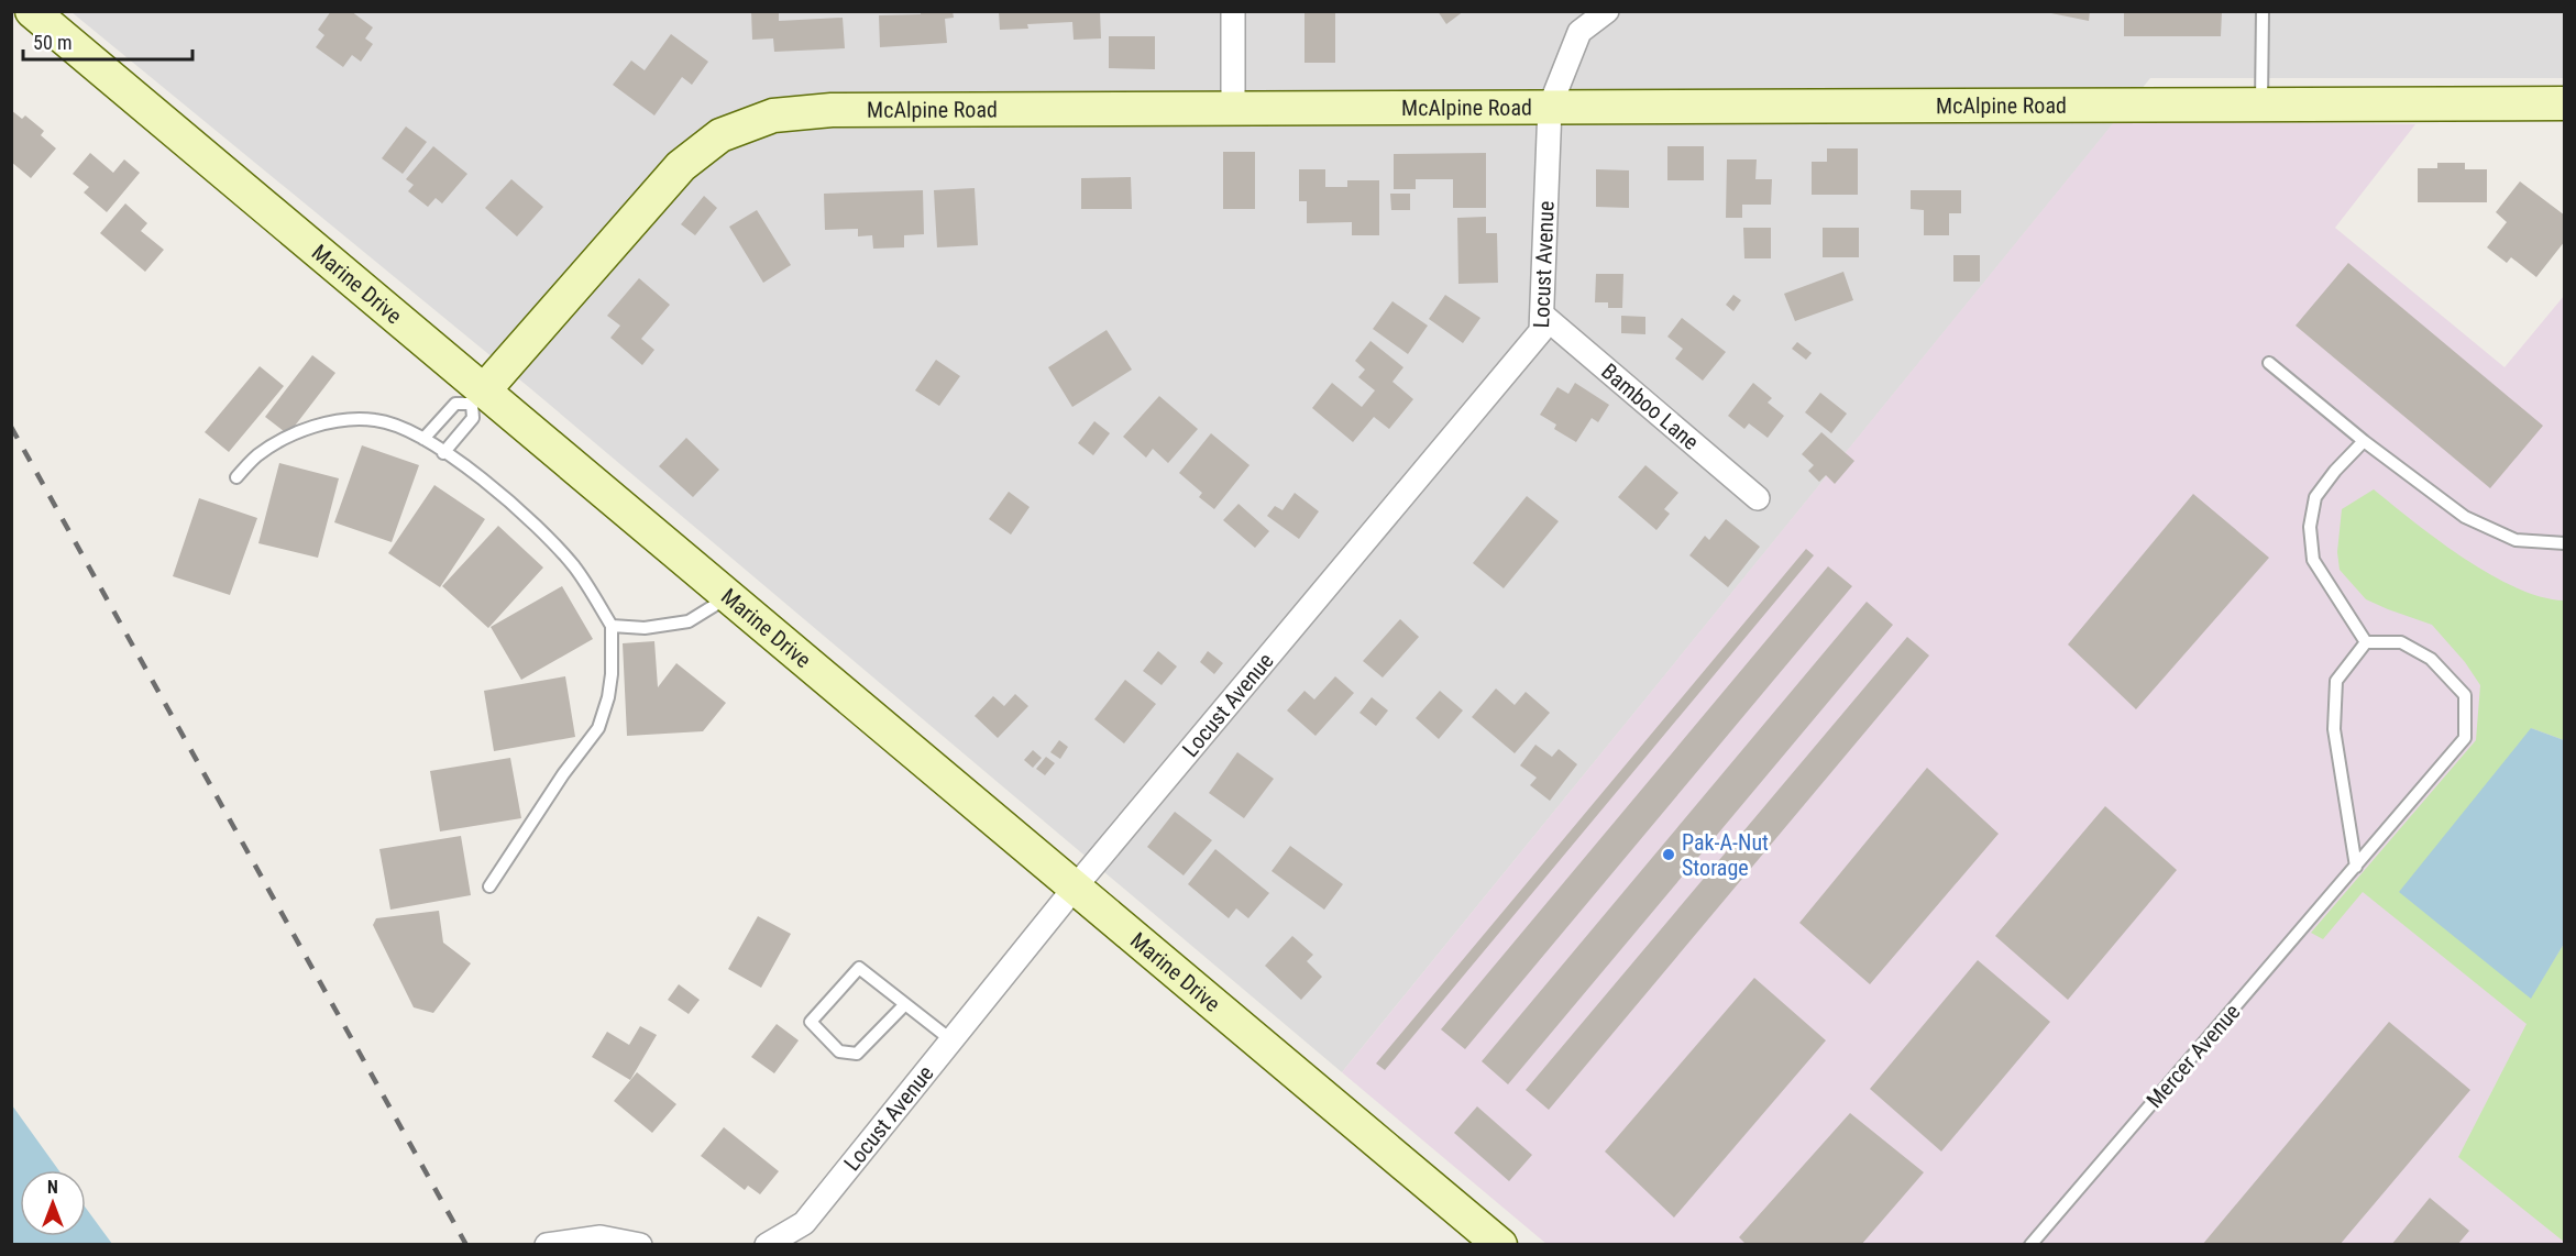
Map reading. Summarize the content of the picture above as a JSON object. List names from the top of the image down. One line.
{"streets":{"street":["McAlpine Road","Locust Avenue","Marine Drive","Bamboo Lane"],"lane":["Mercer Avenue"]},"crossings":[["McAlpine Road","Locust Avenue"],["McAlpine Road","Marine Drive"],["Locust Avenue","Marine Drive"],["Locust Avenue","Bamboo Lane"]],"places":["Pak-A-Nut Storage"],"scale_bar":"50 m","north":"top"}
